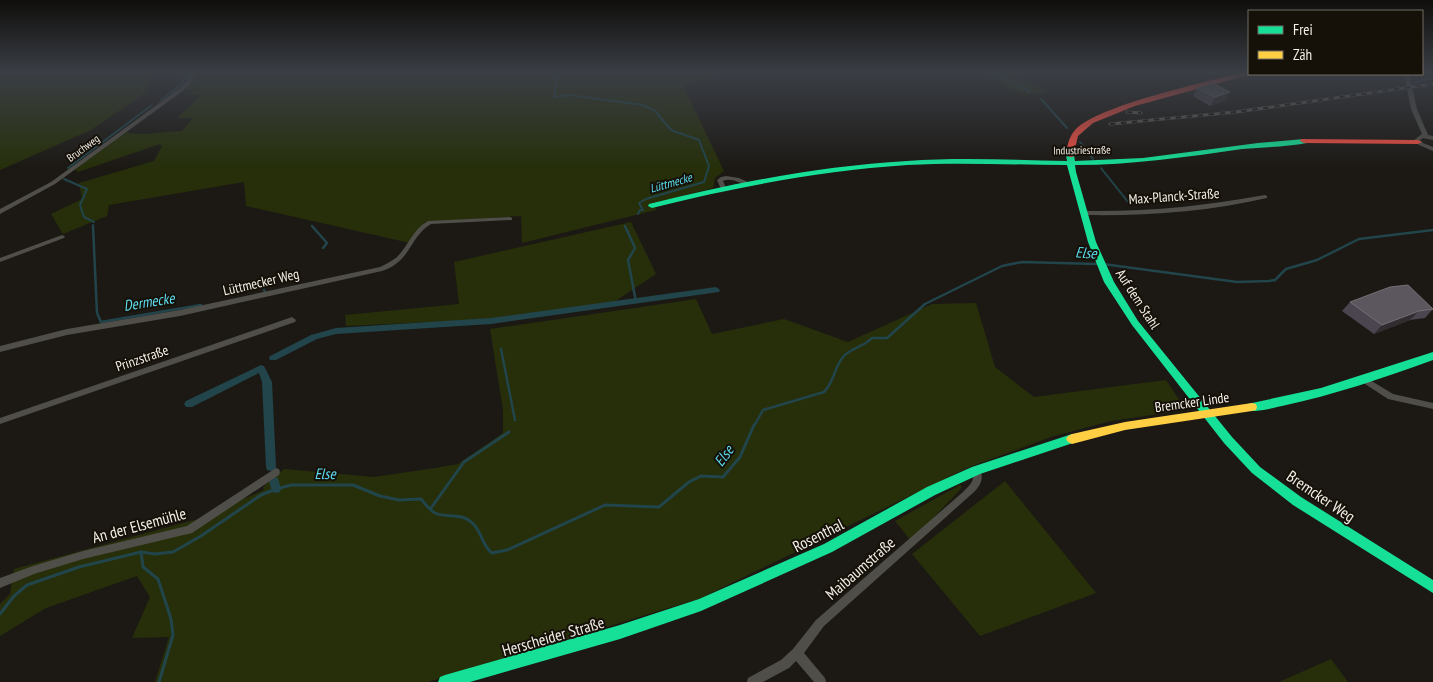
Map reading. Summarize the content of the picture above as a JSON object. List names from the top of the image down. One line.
{"streets":{"street":["Bruchweg","Industriestraße","Max-Planck-Straße","Lüttmecker Weg","Auf dem Stahl","Prinzstraße","Bremcker Linde","Bremcker Weg","An der Elsemühle","Rosenthal","Maibaumstraße","Herscheider Straße"]},"crossings":[["Industriestraße","Auf dem Stahl"],["Max-Planck-Straße","Auf dem Stahl"],["Auf dem Stahl","Bremcker Linde"],["Auf dem Stahl","Bremcker Weg"],["Bremcker Linde","Bremcker Weg"],["Bremcker Linde","Rosenthal"],["Bremcker Linde","Maibaumstraße"],["Rosenthal","Maibaumstraße"],["Rosenthal","Herscheider Straße"]],"water":["Lüttmecke","Else","Dermecke"],"legend":["Frei","Zäh"]}
